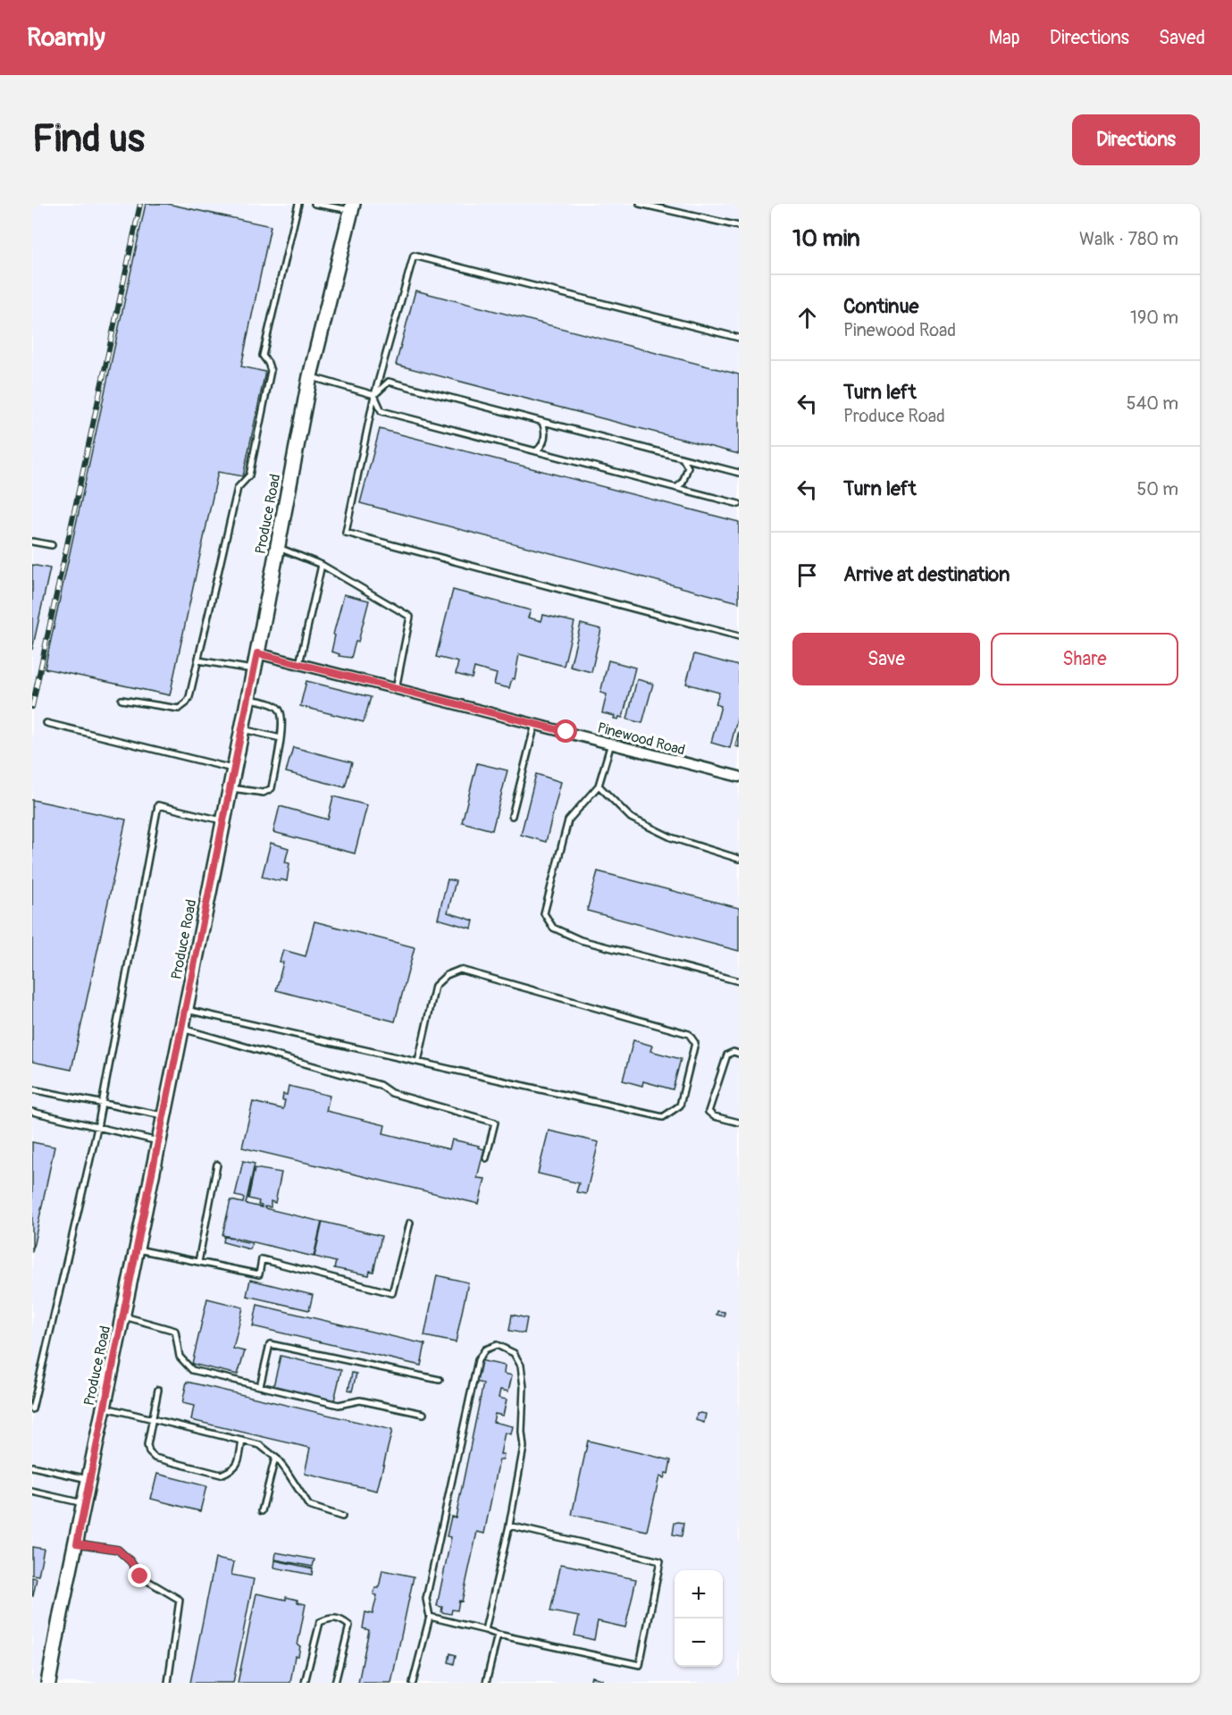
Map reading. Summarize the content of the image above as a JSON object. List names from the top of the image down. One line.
{"streets":{"street":["Produce Road","Pinewood Road"]},"crossings":[["Produce Road","Pinewood Road"]],"page":{"header":"Roamly","nav":["Map","Directions","Saved"],"buttons":["Directions",["Save","Share"]],"title":"Find us","heading":["10 min","Walk · 780 m"],"list":[["Continue","Pinewood Road","190 m"],["Turn left","Produce Road","540 m"],["Turn left","50 m"],"Arrive at destination"],"map_buttons":["+","−"]}}
